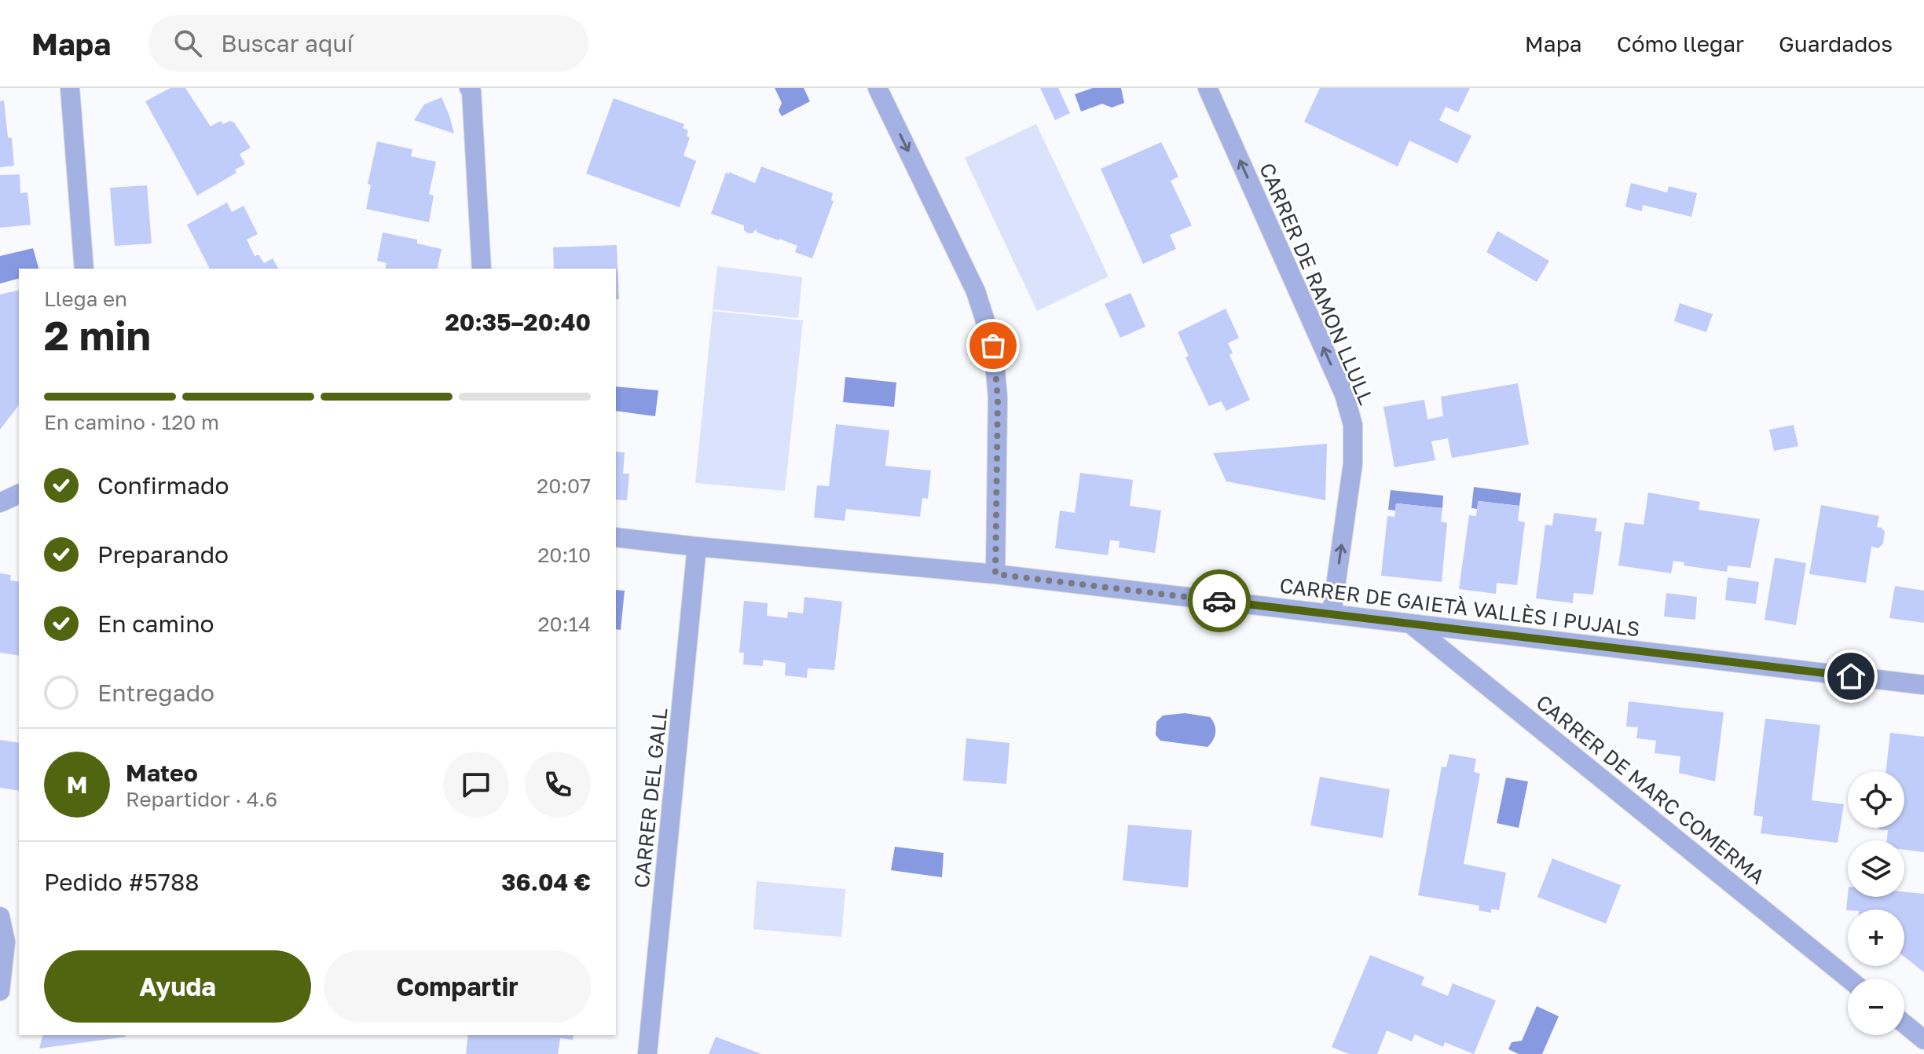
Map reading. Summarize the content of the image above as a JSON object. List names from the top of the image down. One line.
{"streets":{"street":["CARRER DE RAMON LLULL","CARRER DE GAIETÀ VALLÈS I PUJALS","CARRER DE MARC COMERMA","CARRER DEL GALL"]},"crossings":[["CARRER DE RAMON LLULL","CARRER DE GAIETÀ VALLÈS I PUJALS"],["CARRER DE GAIETÀ VALLÈS I PUJALS","CARRER DE MARC COMERMA"],["CARRER DE GAIETÀ VALLÈS I PUJALS","CARRER DEL GALL"]],"one_way":["CARRER DE RAMON LLULL"],"page":{"header":"Mapa","search":"Buscar aquí","nav":["Mapa","Cómo llegar","Guardados"],"heading":["2 min","Llega en","20:35–20:40"],"panel":["Mateo","Repartidor · 4.6","Pedido #5788","36.04 €"],"bar":"En camino · 120 m","list":[["Confirmado","20:07"],["Preparando","20:10"],["En camino","20:14"],"Entregado"],"round":"M","map_buttons":["+","−"],"buttons":["Ayuda","Compartir"]}}
